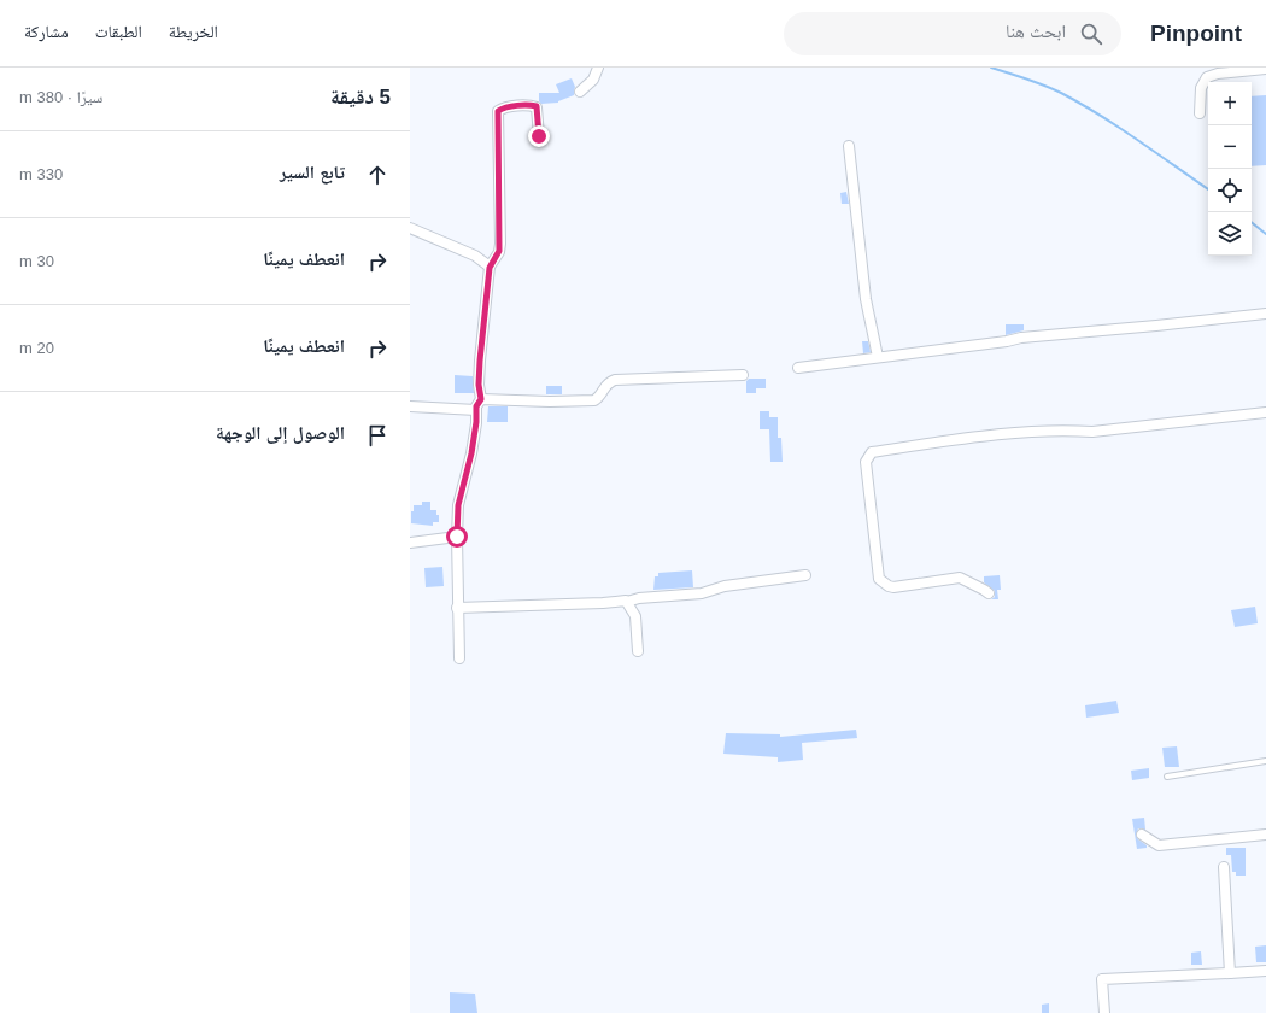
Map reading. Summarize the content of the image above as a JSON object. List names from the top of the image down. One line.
{"page":{"header":"Pinpoint","search":"ابحث هنا","nav":["الخريطة","الطبقات","مشاركة"],"heading":["5 دقيقة","سيرًا · 380 m"],"map_buttons":["+","−"],"list":[["تابع السير","330 m"],["انعطف يمينًا","30 m"],["انعطف يمينًا","20 m"],"الوصول إلى الوجهة"]}}
